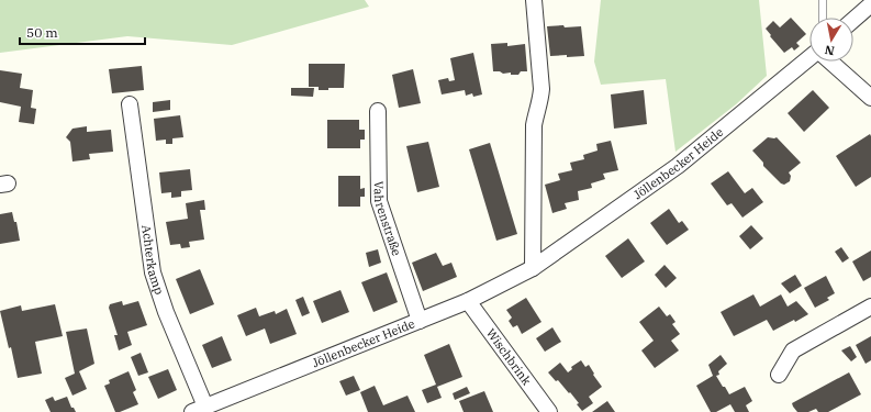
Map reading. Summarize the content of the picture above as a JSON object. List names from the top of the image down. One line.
{"streets":{"street":["Jöllenbecker Heide","Vahrenstraße","Achterkamp","Wischbrink"]},"crossings":[["Jöllenbecker Heide","Vahrenstraße"],["Jöllenbecker Heide","Achterkamp"],["Jöllenbecker Heide","Wischbrink"]],"scale_bar":"50 m","north":"bottom"}
